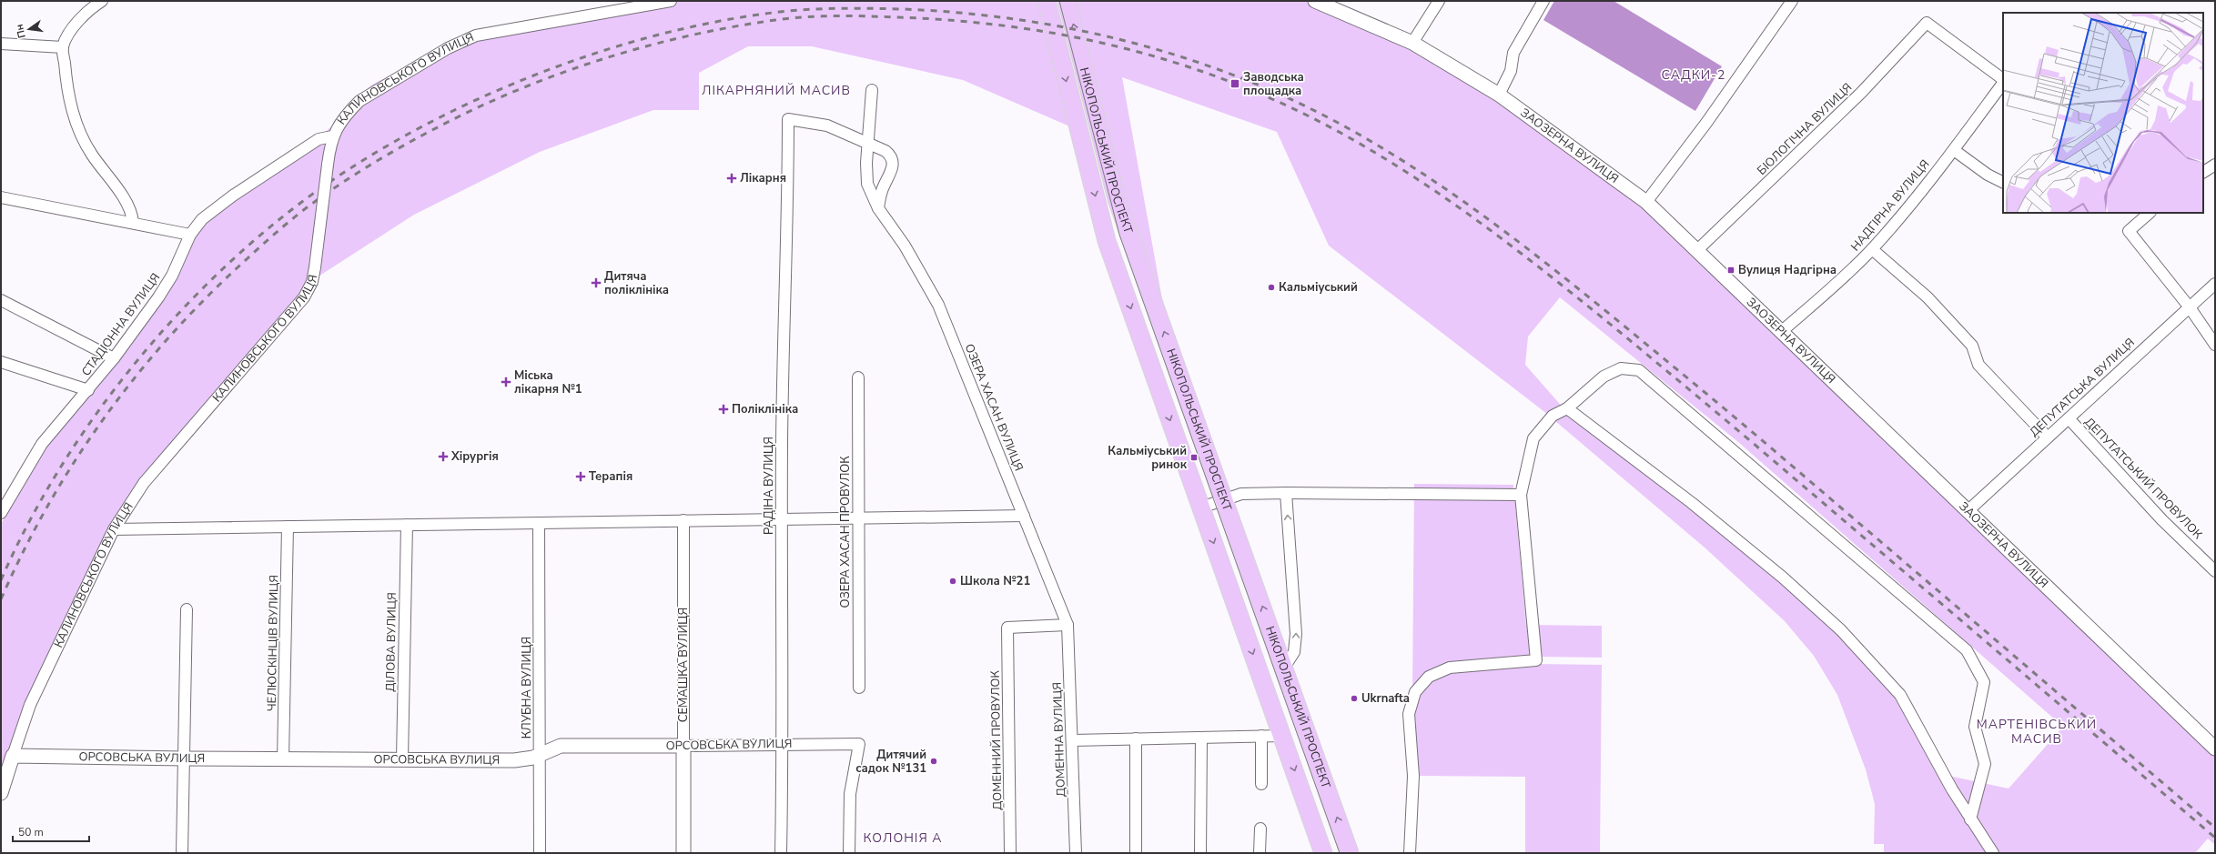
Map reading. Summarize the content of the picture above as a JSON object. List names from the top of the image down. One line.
{"streets":{"main road":["НІКОПОЛЬСЬКИЙ ПРОСПЕКТ"],"street":["КАЛИНОВСЬКОГО ВУЛИЦЯ","БІОЛОГІЧНА ВУЛИЦЯ","ЗАОЗЕРНА ВУЛИЦЯ","НАДГІРНА ВУЛИЦЯ","СТАДІОННА ВУЛИЦЯ","ДЕПУТАТСЬКА ВУЛИЦЯ","ОЗЕРА ХАСАН ВУЛИЦЯ","ДЕПУТАТСЬКИЙ ПРОВУЛОК","РАДІНА ВУЛИЦЯ","ОЗЕРА ХАСАН ПРОВУЛОК","ДІЛОВА ВУЛИЦЯ","ЧЕЛЮСКІНЦІВ ВУЛИЦЯ","СЕМАШКА ВУЛИЦЯ","КЛУБНА ВУЛИЦЯ","ДОМЕННА ВУЛИЦЯ","ДОМЕННИЙ ПРОВУЛОК","ОРСОВСЬКА ВУЛИЦЯ"]},"crossings":[["КАЛИНОВСЬКОГО ВУЛИЦЯ","СТАДІОННА ВУЛИЦЯ"],["КАЛИНОВСЬКОГО ВУЛИЦЯ","ОРСОВСЬКА ВУЛИЦЯ"],["БІОЛОГІЧНА ВУЛИЦЯ","ЗАОЗЕРНА ВУЛИЦЯ"],["ЗАОЗЕРНА ВУЛИЦЯ","НАДГІРНА ВУЛИЦЯ"],["ЗАОЗЕРНА ВУЛИЦЯ","ДЕПУТАТСЬКА ВУЛИЦЯ"],["ДЕПУТАТСЬКА ВУЛИЦЯ","ДЕПУТАТСЬКИЙ ПРОВУЛОК"],["ОЗЕРА ХАСАН ВУЛИЦЯ","РАДІНА ВУЛИЦЯ"],["ОЗЕРА ХАСАН ВУЛИЦЯ","ДОМЕННА ВУЛИЦЯ"],["ОЗЕРА ХАСАН ВУЛИЦЯ","ДОМЕННИЙ ПРОВУЛОК"],["РАДІНА ВУЛИЦЯ","ОРСОВСЬКА ВУЛИЦЯ"],["ДІЛОВА ВУЛИЦЯ","ОРСОВСЬКА ВУЛИЦЯ"],["ЧЕЛЮСКІНЦІВ ВУЛИЦЯ","ОРСОВСЬКА ВУЛИЦЯ"],["СЕМАШКА ВУЛИЦЯ","ОРСОВСЬКА ВУЛИЦЯ"],["КЛУБНА ВУЛИЦЯ","ОРСОВСЬКА ВУЛИЦЯ"],["ДОМЕННА ВУЛИЦЯ","ДОМЕННИЙ ПРОВУЛОК"]],"districts":["САДКИ-2","ЛІКАРНЯНИЙ МАСИВ","МАРТЕНІВСЬКИЙ МАСИВ","КОЛОНІЯ А"],"places":{"transit":["Заводська площадка","Вулиця Надгірна","Кальміуський ринок"],"health":["Лікарня","Дитяча поліклініка","Міська лікарня №1","Поліклініка","Хірургія","Терапія"],"other":["Кальміуський","Школа №21","Ukrnafta","Дитячий садок №131"]},"scale_bar":"50 m","north":"left"}
